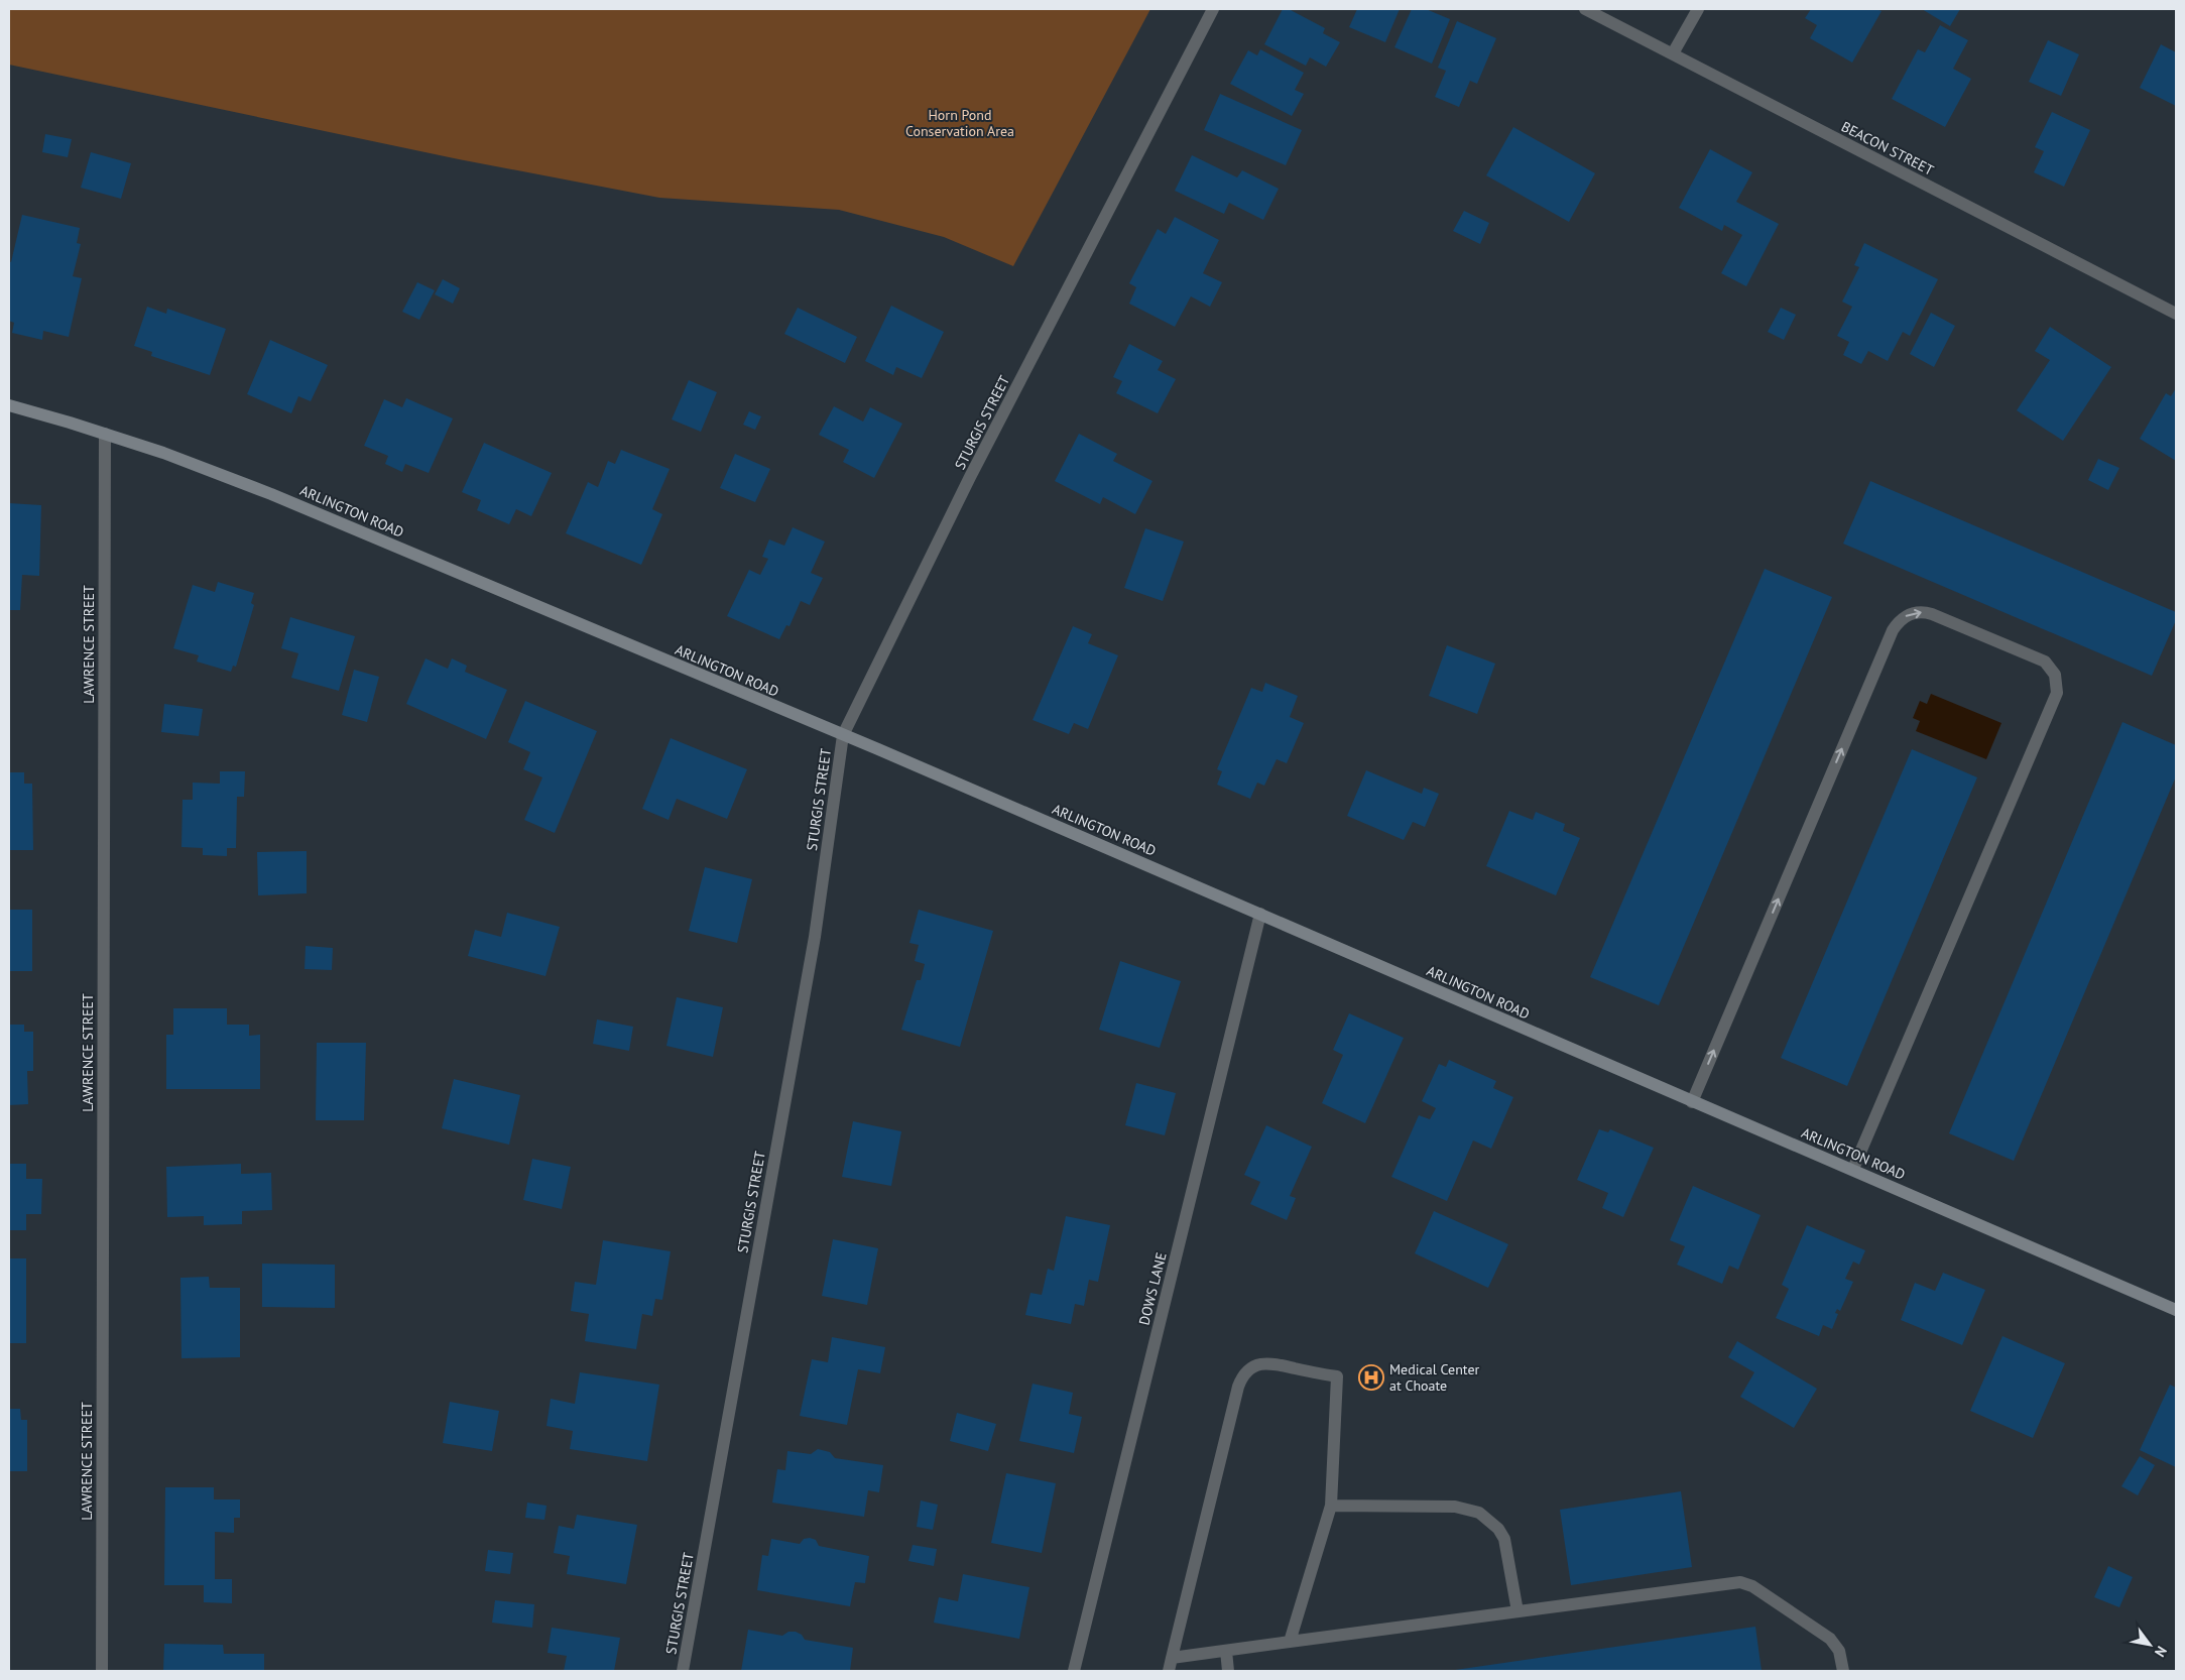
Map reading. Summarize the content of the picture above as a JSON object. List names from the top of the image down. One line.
{"streets":{"street":["BEACON STREET","STURGIS STREET","ARLINGTON ROAD","LAWRENCE STREET","DOWS LANE"]},"crossings":[["STURGIS STREET","ARLINGTON ROAD"],["ARLINGTON ROAD","LAWRENCE STREET"],["ARLINGTON ROAD","DOWS LANE"]],"parks":["Horn Pond Conservation Area"],"places":{"hospital":["Medical Center at Choate"]},"north":"bottom right"}
